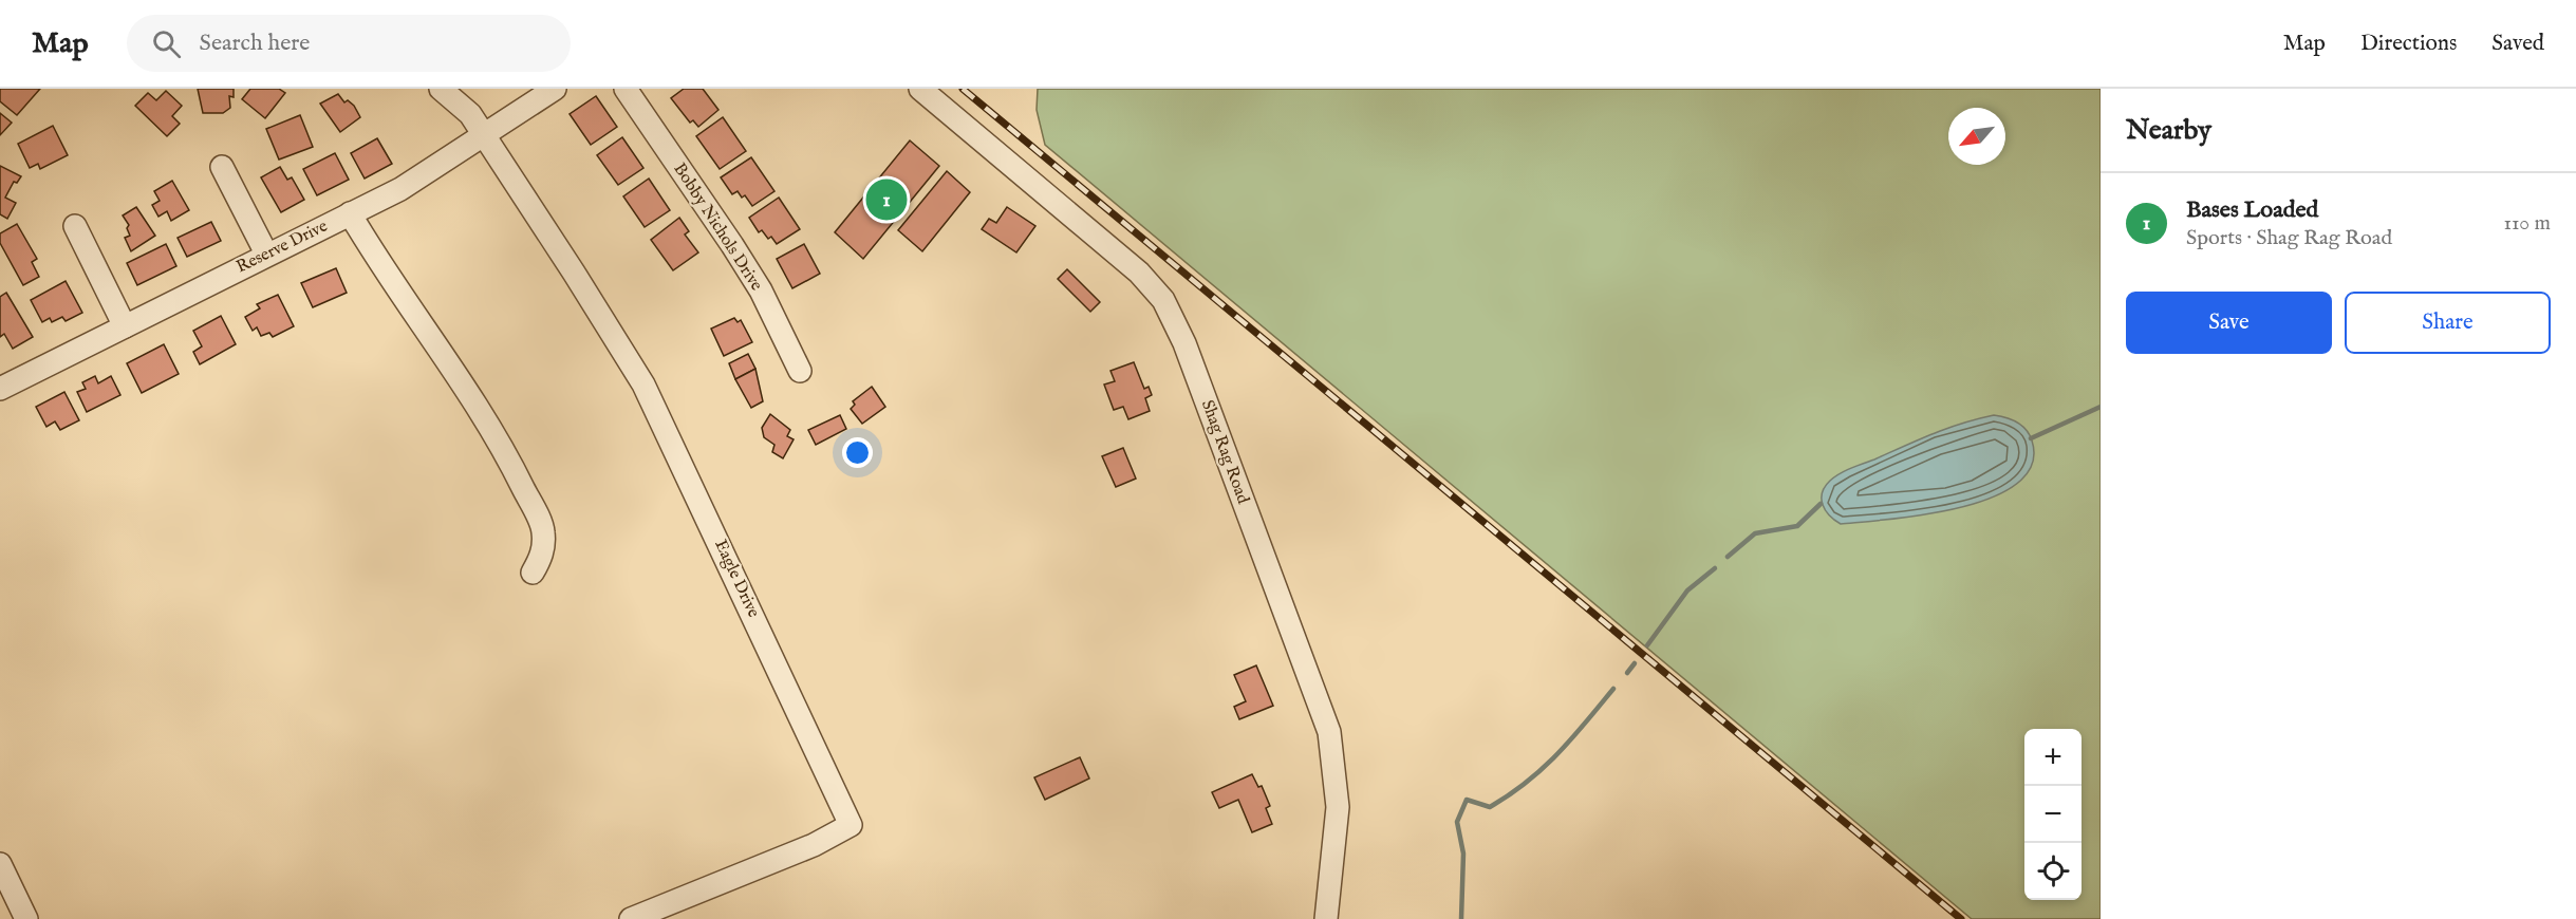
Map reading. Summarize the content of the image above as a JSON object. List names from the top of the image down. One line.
{"streets":{"street":["Bobby Nichols Drive","Reserve Drive","Shag Rag Road","Eagle Drive"]},"crossings":[["Reserve Drive","Eagle Drive"]],"north":"bottom left","page":{"header":"Map","search":"Search here","nav":["Map","Directions","Saved"],"heading":"Nearby","list":[{"mark":"1","name":"Bases Loaded","note":"Sports · Shag Rag Road","value":"110 m"}],"pins":"1","buttons":["Save","Share"],"map_buttons":["+","−"]}}
